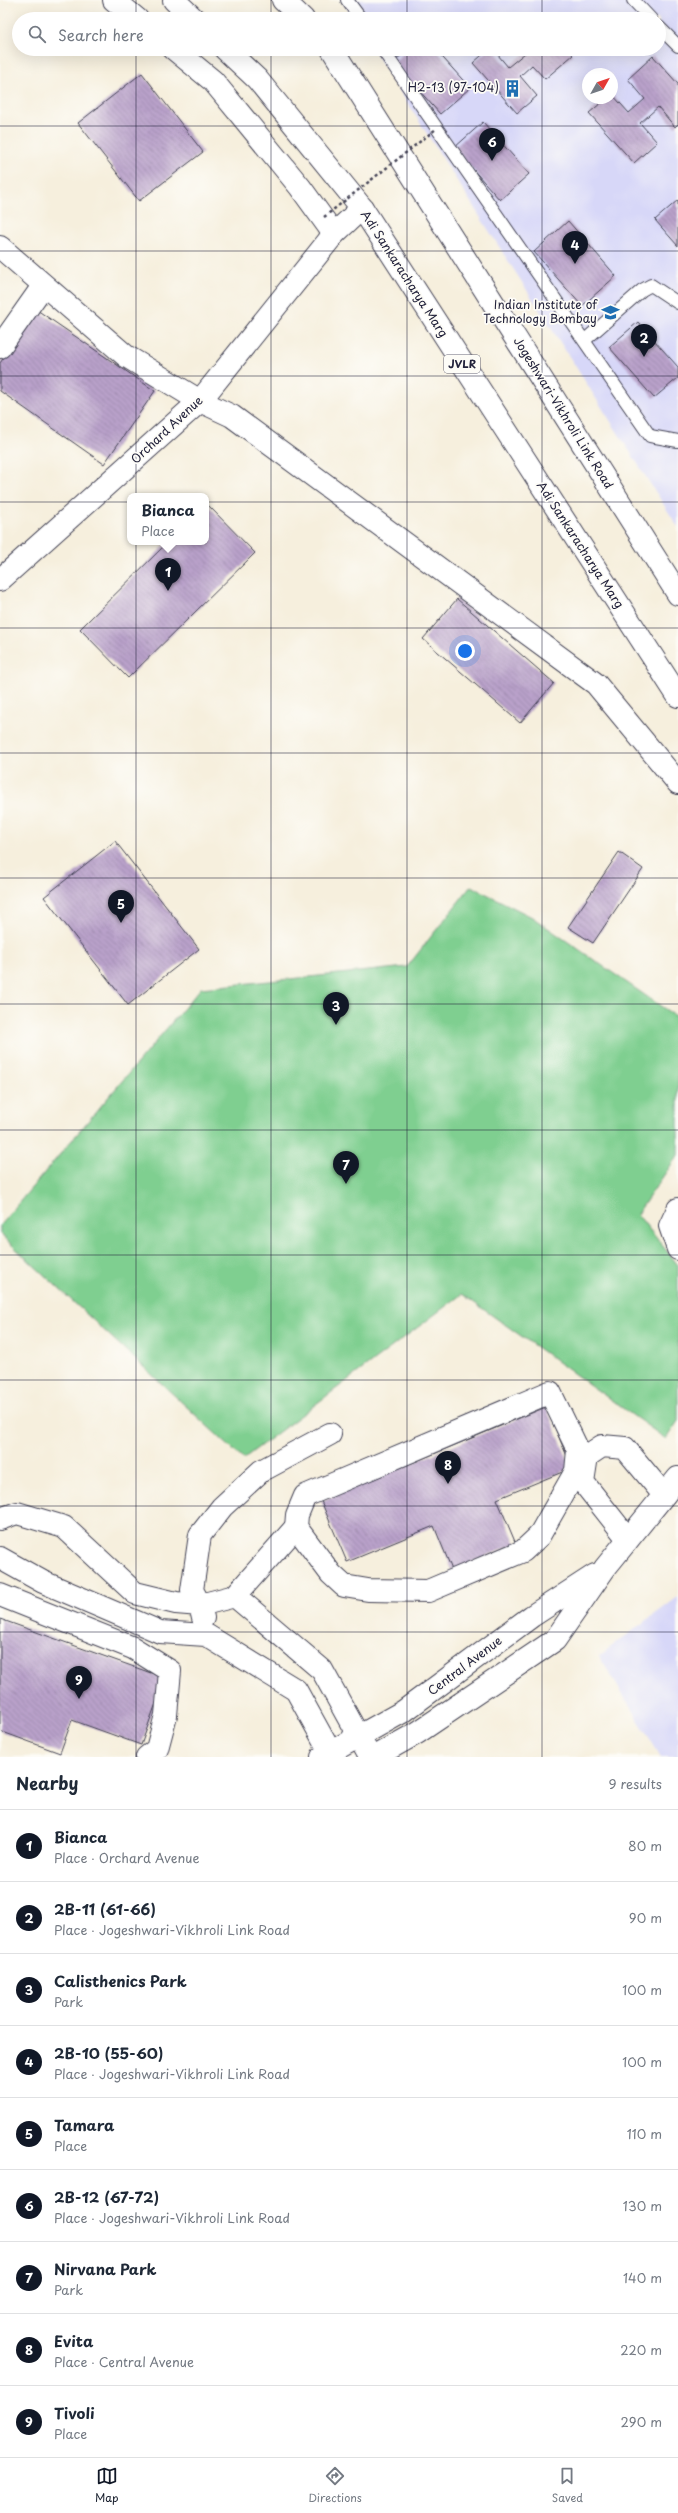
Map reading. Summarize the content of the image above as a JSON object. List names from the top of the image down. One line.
{"streets":{"street":["Adi Sankaracharya Marg","JVLR","Jogeshwari-Vikhroli Link Road","Orchard Avenue","Central Avenue"]},"crossings":[["Adi Sankaracharya Marg","Orchard Avenue"]],"places":{"building":["H2-13 (97-104)"],"school or university":["Indian Institute of Technology Bombay"]},"north":"top right","page":{"search":"Search here","pins":["6","4","2","1","5","3","7","8","9"],"popup":["Bianca","Place"],"heading":["Nearby","9 results"],"list":[{"mark":"1","name":"Bianca","note":"Place · Orchard Avenue","value":"80 m"},{"mark":"2","name":"2B-11 (61-66)","note":"Place · Jogeshwari-Vikhroli Link Road","value":"90 m"},{"mark":"3","name":"Calisthenics Park","note":"Park","value":"100 m"},{"mark":"4","name":"2B-10 (55-60)","note":"Place · Jogeshwari-Vikhroli Link Road","value":"100 m"},{"mark":"5","name":"Tamara","note":"Place","value":"110 m"},{"mark":"6","name":"2B-12 (67-72)","note":"Place · Jogeshwari-Vikhroli Link Road","value":"130 m"},{"mark":"7","name":"Nirvana Park","note":"Park","value":"140 m"},{"mark":"8","name":"Evita","note":"Place · Central Avenue","value":"220 m"},{"mark":"9","name":"Tivoli","note":"Place","value":"290 m"}],"nav":["Map","Directions","Saved"]}}
